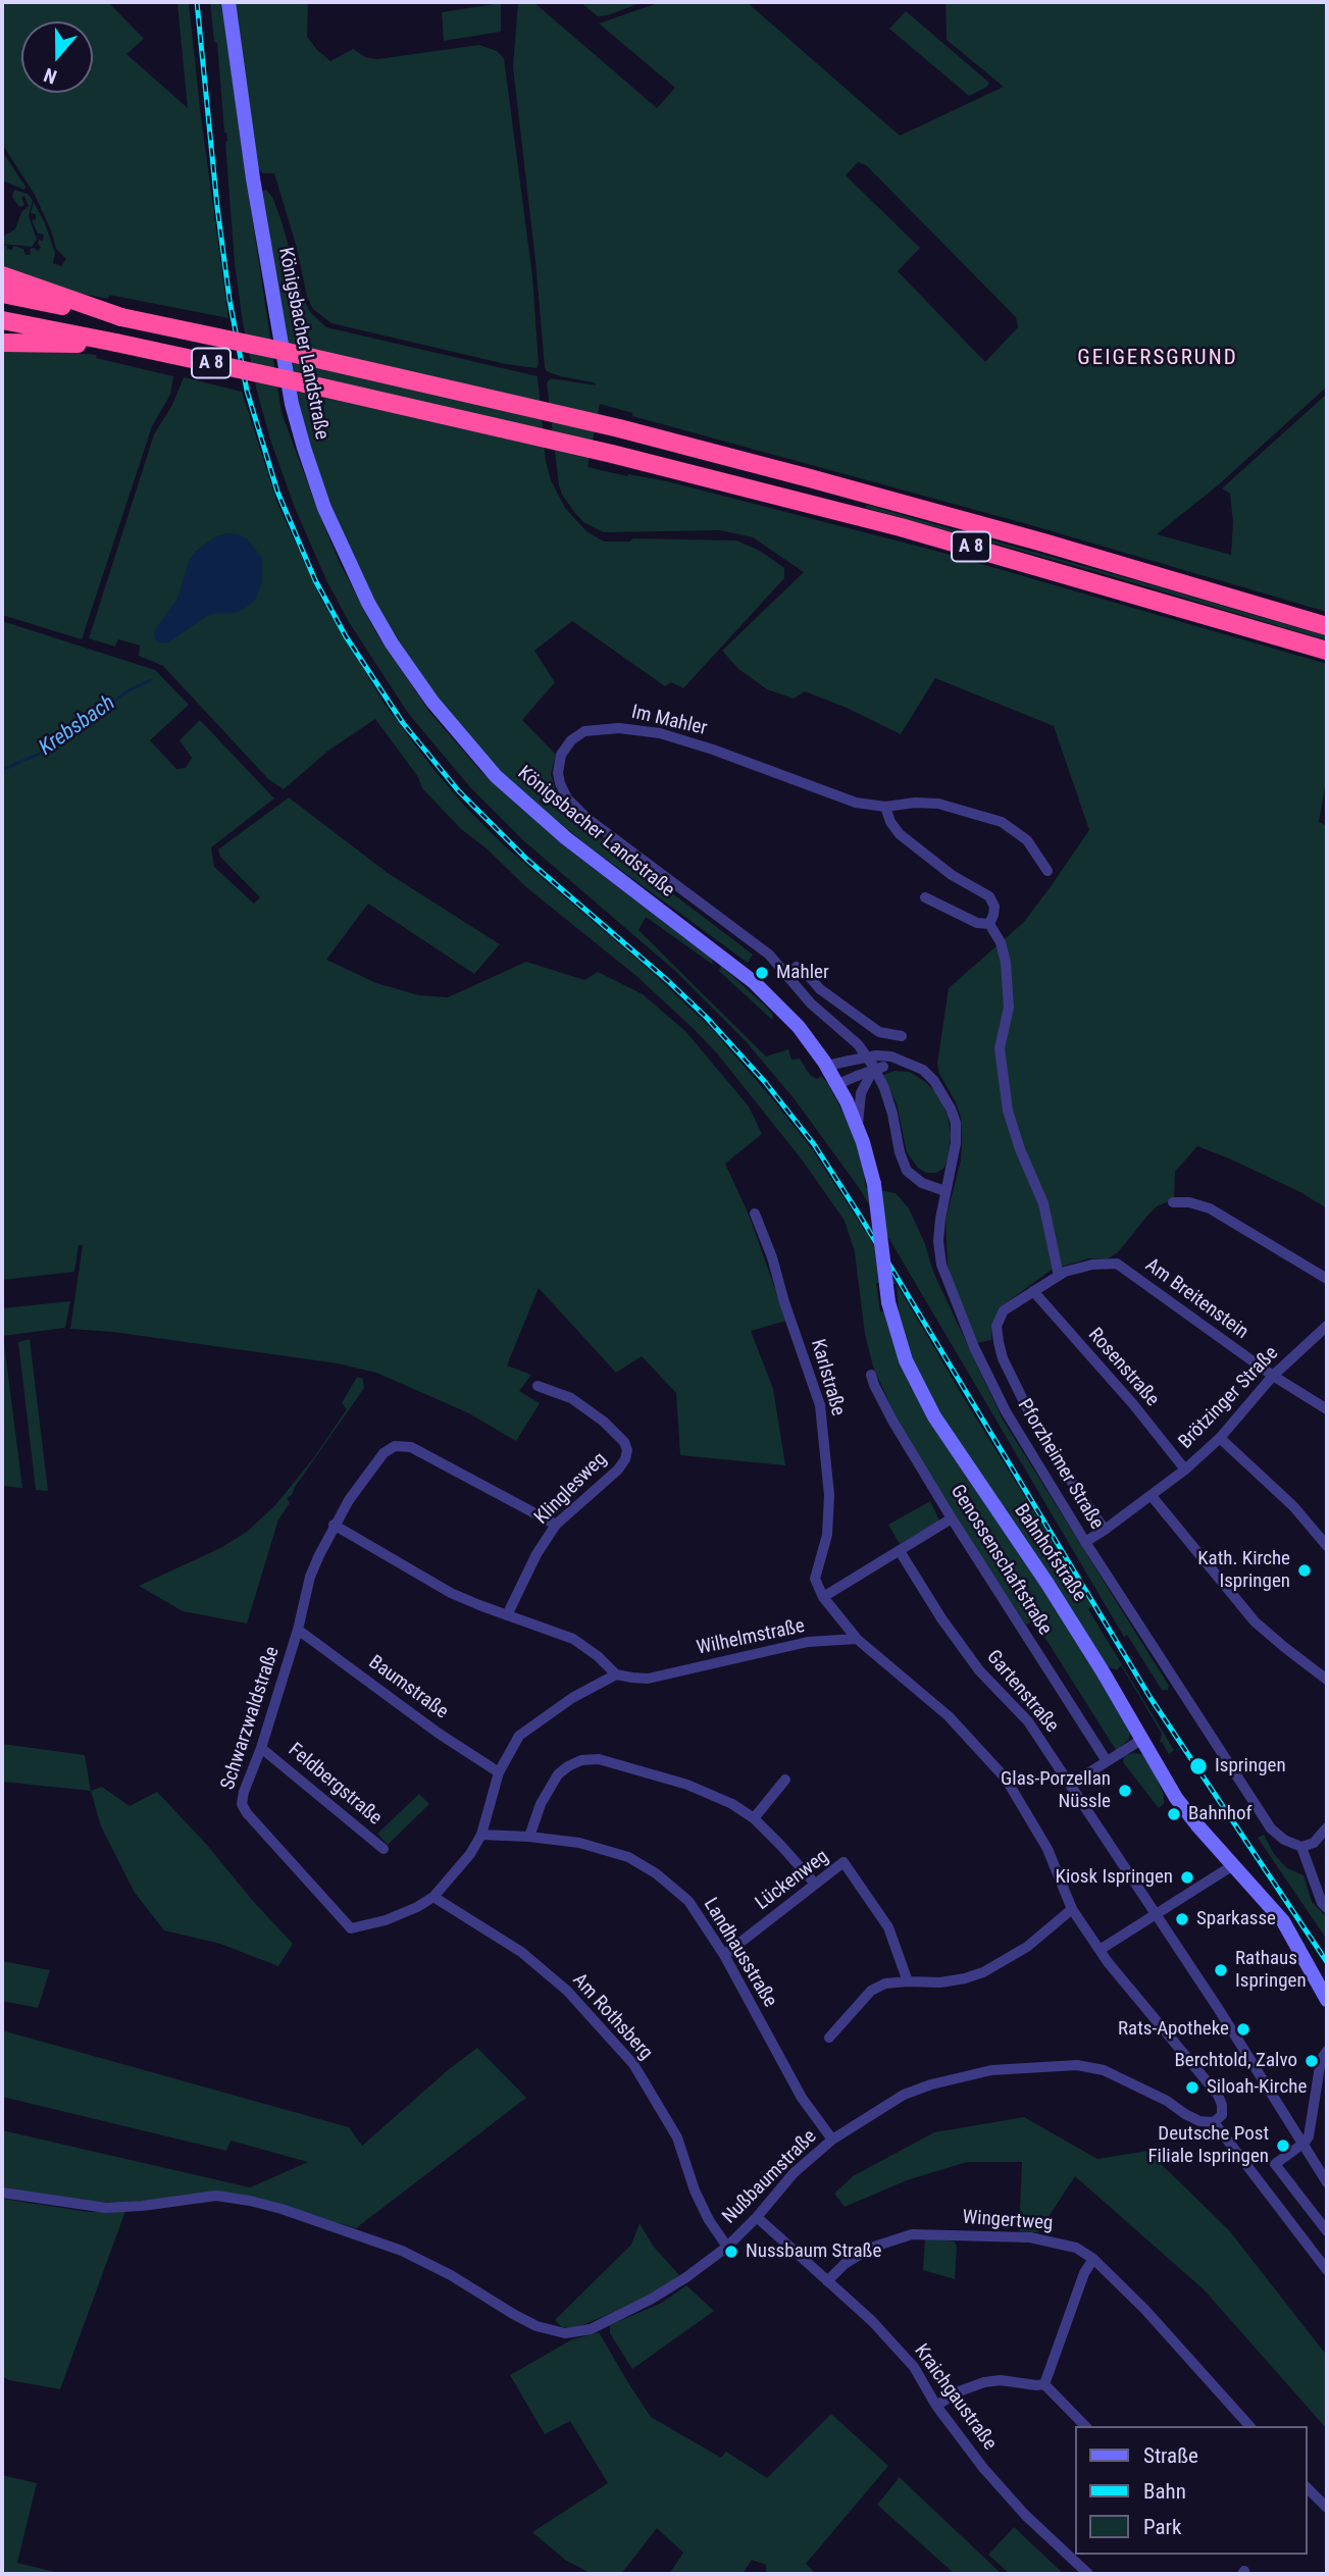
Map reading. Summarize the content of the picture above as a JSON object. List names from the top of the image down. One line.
{"streets":{"highway":["A 8"],"main road":["Königsbacher Landstraße","Bahnhofstraße"],"street":["Im Mahler","Am Breitenstein","Rosenstraße","Karlstraße","Brötzinger Straße","Pforzheimer Straße","Klinglesweg","Genossenschaftstraße","Wilhelmstraße","Baumstraße","Gartenstraße","Schwarzwaldstraße","Feldbergstraße","Lückenweg","Landhausstraße","Am Rothsberg","Nußbaumstraße","Wingertweg","Kraichgaustraße"]},"crossings":[["Königsbacher Landstraße","Pforzheimer Straße"],["Königsbacher Landstraße","Bahnhofstraße"],["Im Mahler","Pforzheimer Straße"],["Am Breitenstein","Brötzinger Straße"],["Rosenstraße","Brötzinger Straße"],["Brötzinger Straße","Pforzheimer Straße"],["Klinglesweg","Schwarzwaldstraße"],["Baumstraße","Schwarzwaldstraße"],["Schwarzwaldstraße","Feldbergstraße"],["Schwarzwaldstraße","Am Rothsberg"],["Lückenweg","Landhausstraße"],["Landhausstraße","Nußbaumstraße"],["Am Rothsberg","Nußbaumstraße"],["Nußbaumstraße","Kraichgaustraße"],["Wingertweg","Kraichgaustraße"]],"districts":["GEIGERSGRUND"],"water":["Krebsbach"],"places":["Mahler","Kath. Kirche Ispringen","Ispringen","Glas-Porzellan Nüssle","Bahnhof","Kiosk Ispringen","Sparkasse","Rathaus Ispringen","Rats-Apotheke","Berchtold, Zalvo","Siloah-Kirche","Deutsche Post Filiale Ispringen","Nussbaum Straße"],"legend":["Straße","Bahn","Park"],"north":"bottom"}
